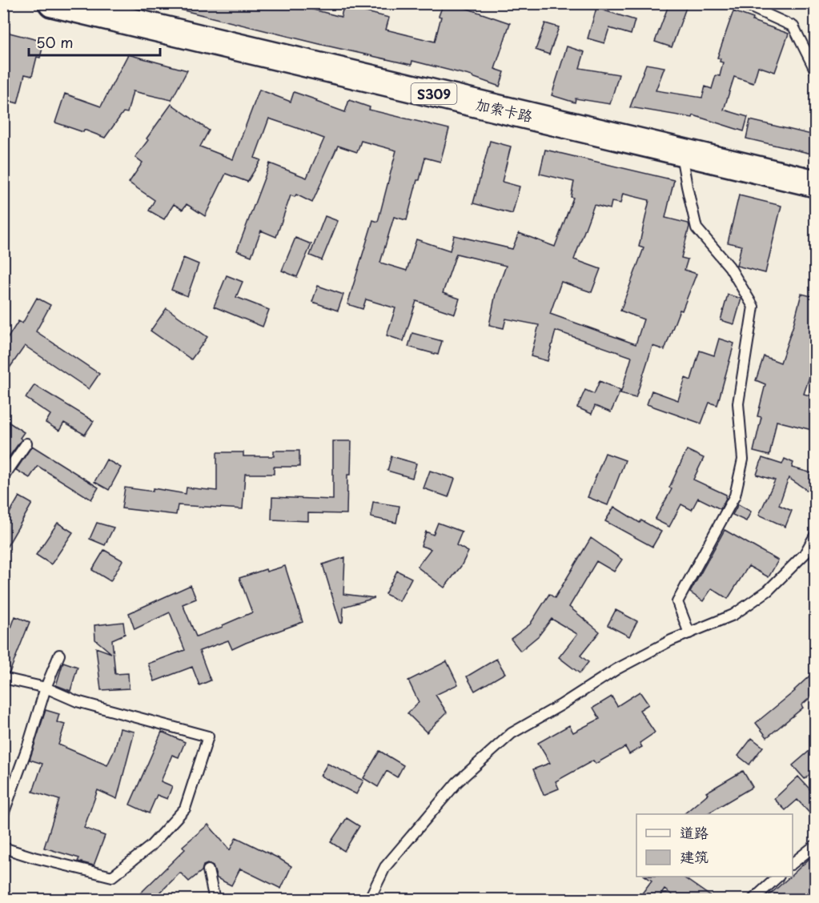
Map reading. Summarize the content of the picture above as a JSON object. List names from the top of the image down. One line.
{"streets":{"main road":["S309","加索卡路"]},"legend":["道路","建筑"],"scale_bar":"50 m"}
